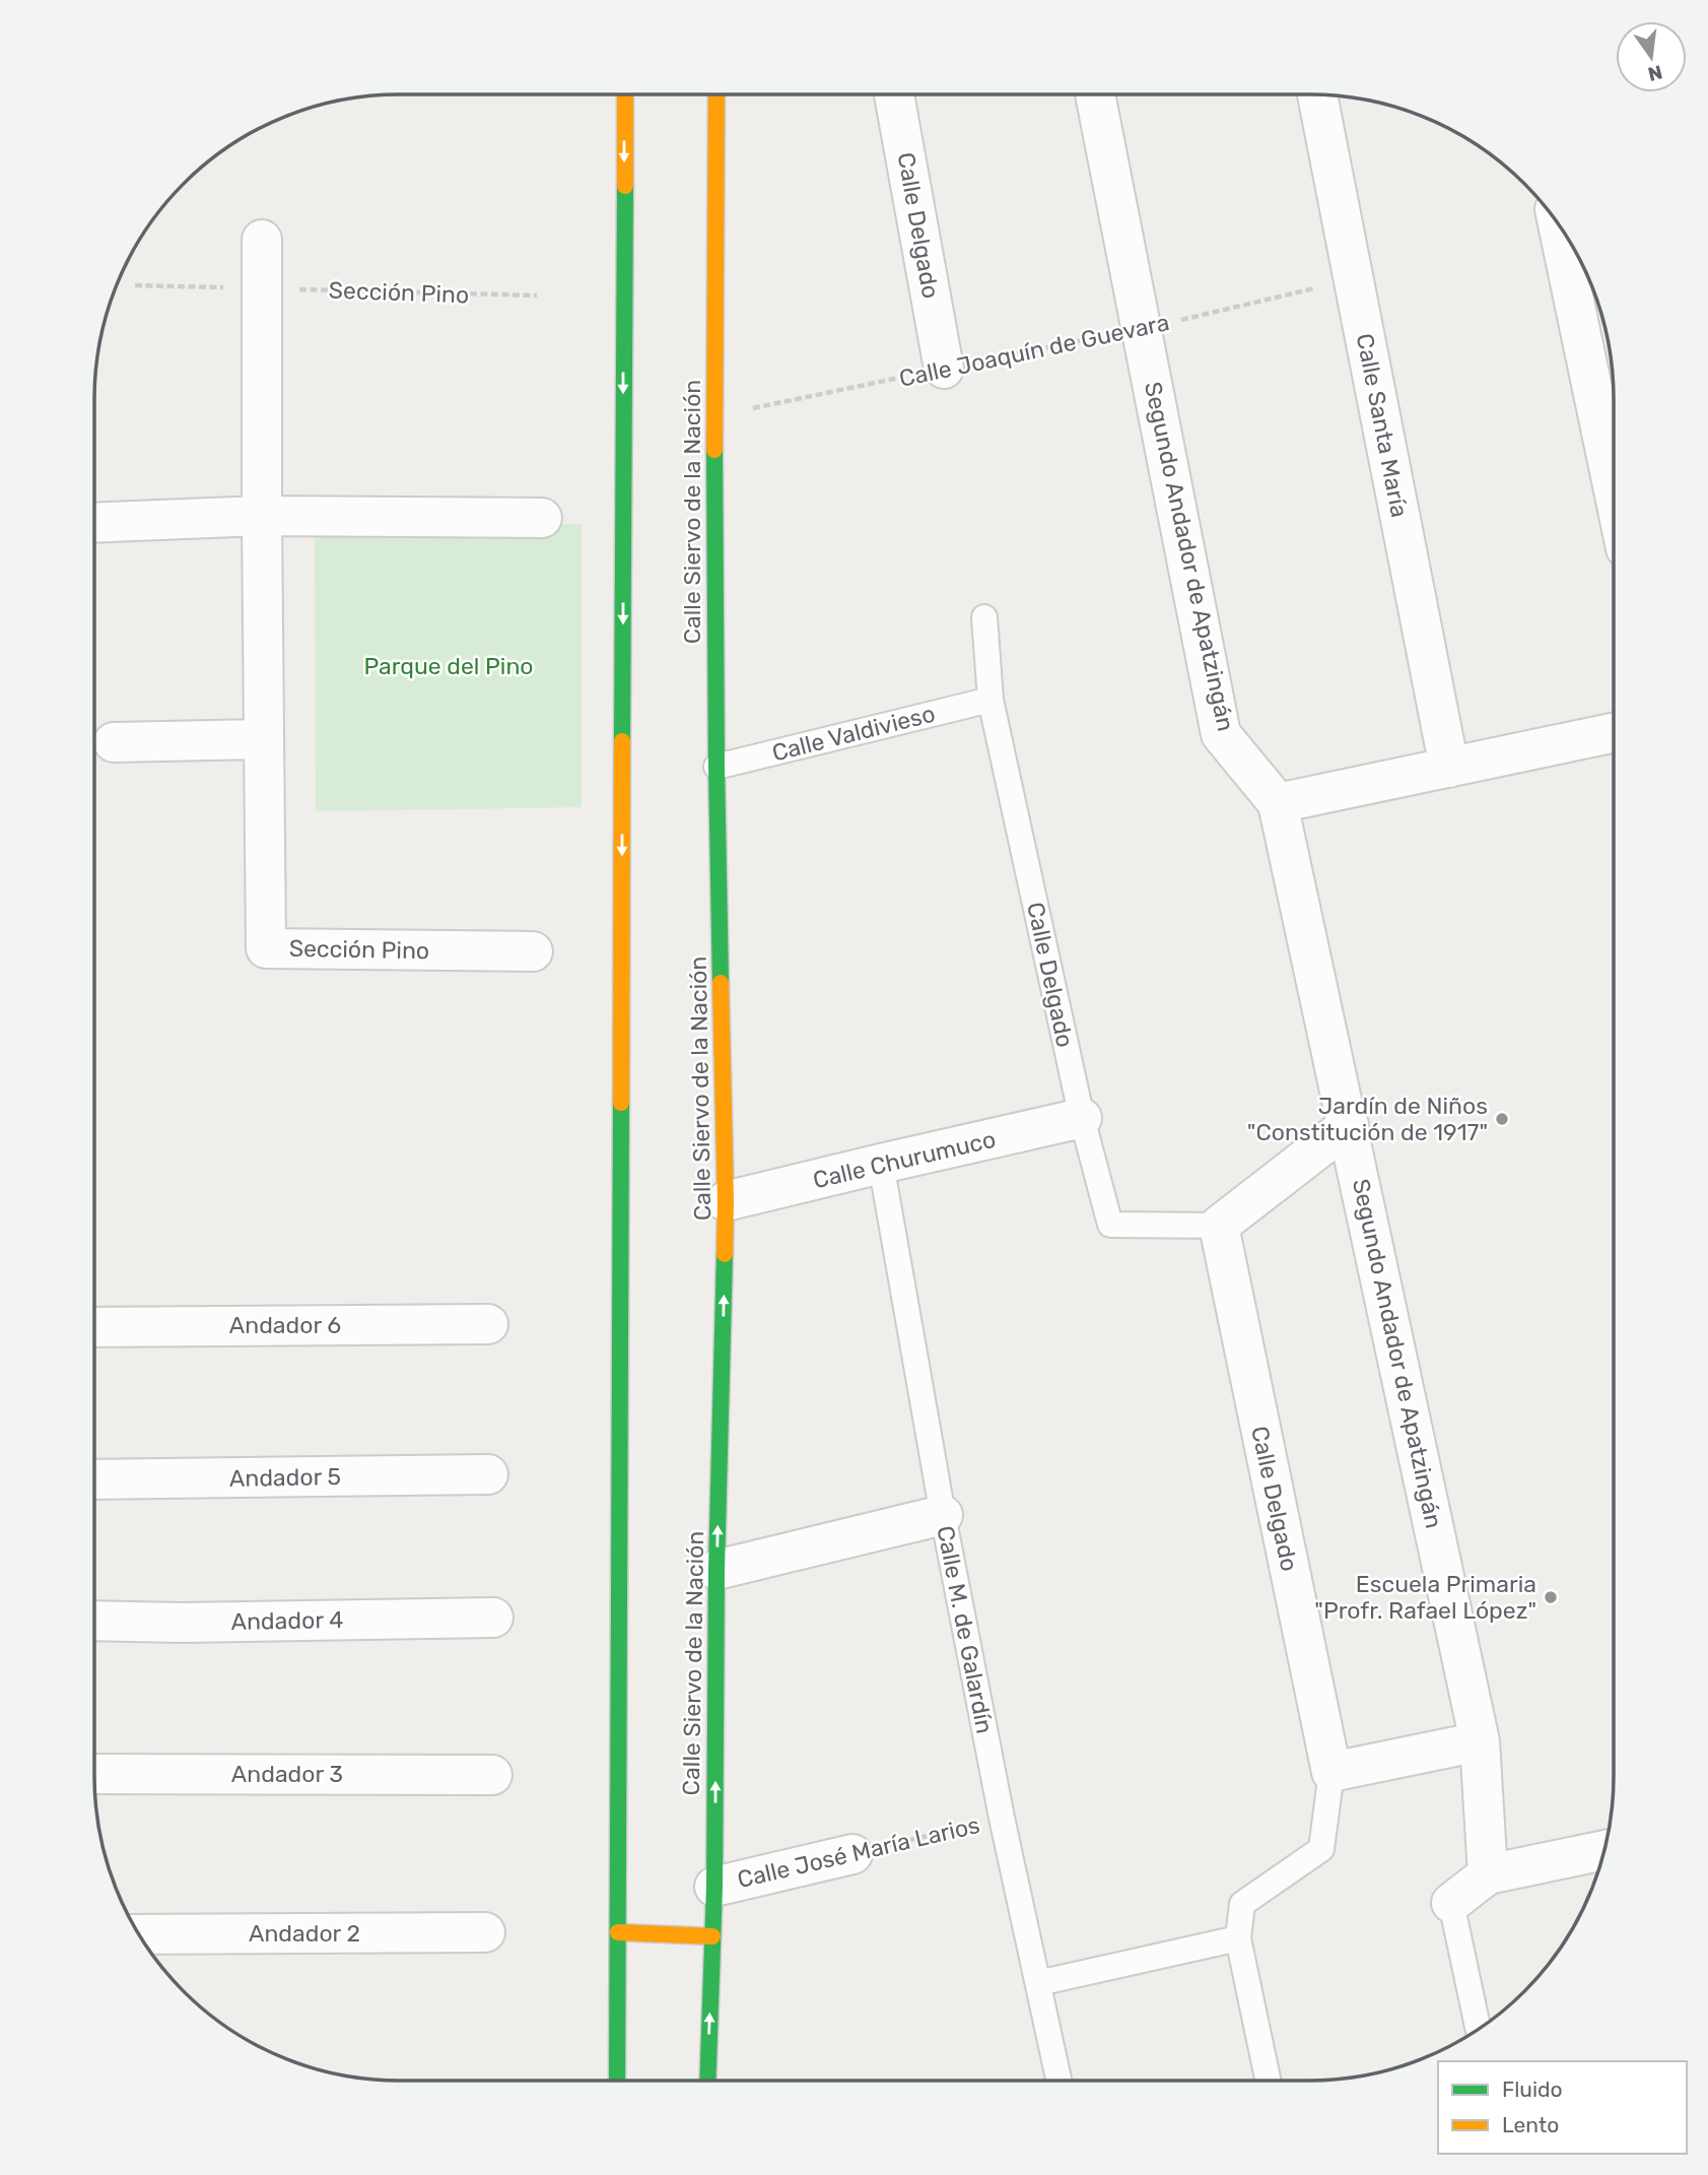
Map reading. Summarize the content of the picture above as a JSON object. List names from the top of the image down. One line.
{"streets":{"main road":["Calle Siervo de la Nación"],"street":["Calle Delgado","Sección Pino","Calle Santa María","Segundo Andador de Apatzingán","Calle Churumuco","Andador 6","Andador 5","Andador 4","Andador 3","Calle José María Larios","Andador 2"],"lane":["Calle Valdivieso","Calle M. de Galardín"],"path":["Calle Joaquín de Guevara"]},"crossings":[["Calle Delgado","Calle Joaquín de Guevara"],["Calle Delgado","Calle Valdivieso"],["Calle Delgado","Calle Churumuco"],["Calle Joaquín de Guevara","Calle Santa María"],["Calle Joaquín de Guevara","Calle Siervo de la Nación"],["Calle Joaquín de Guevara","Segundo Andador de Apatzingán"],["Calle Siervo de la Nación","Calle Valdivieso"],["Calle Siervo de la Nación","Calle Churumuco"],["Calle Siervo de la Nación","Calle José María Larios"],["Calle Churumuco","Calle M. de Galardín"],["Calle M. de Galardín","Calle José María Larios"]],"parks":["Parque del Pino"],"places":["Jardín de Niños \"Constitución de 1917\"","Escuela Primaria \"Profr. Rafael López\""],"legend":["Fluido","Lento"],"north":"bottom"}
